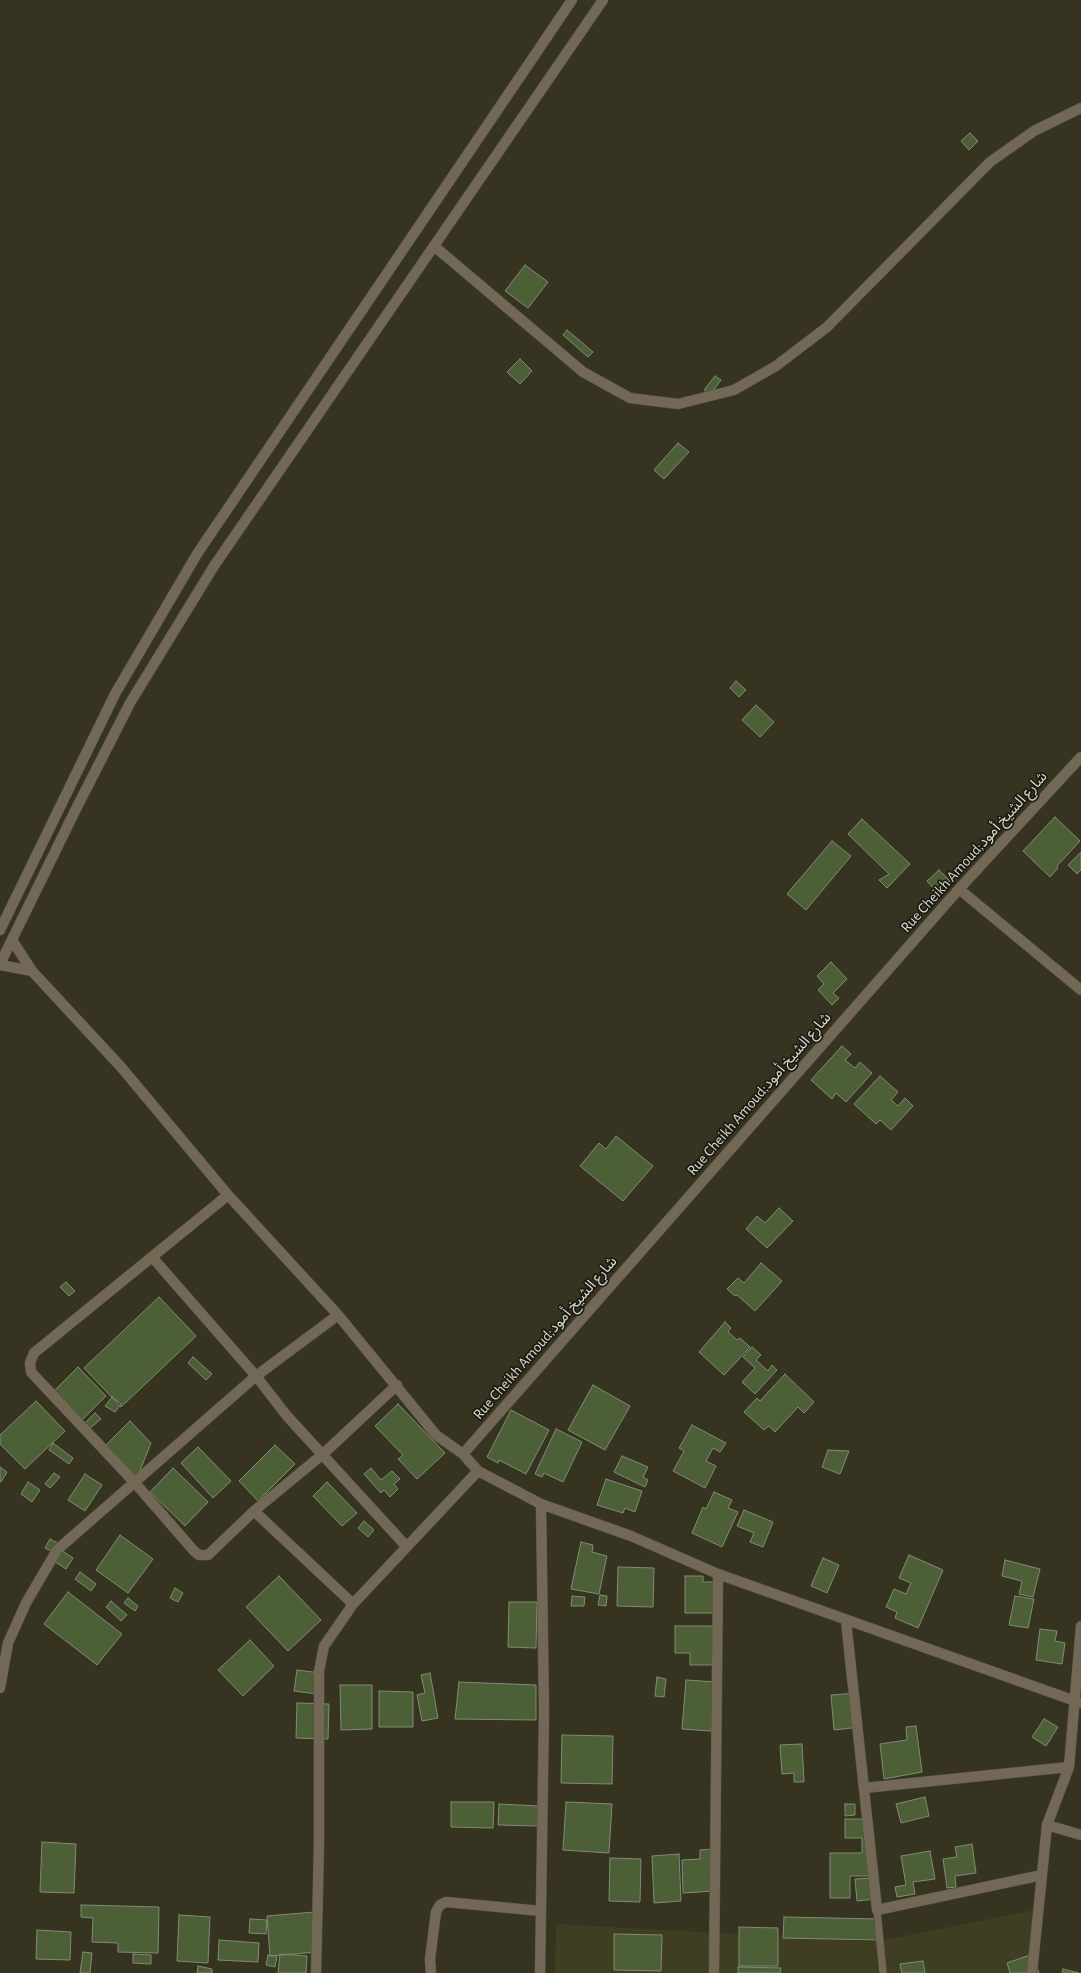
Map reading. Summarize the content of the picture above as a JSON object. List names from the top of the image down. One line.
{"streets":{"street":["Rue Cheikh Amoud;شارع الشيخ أمود"]}}
